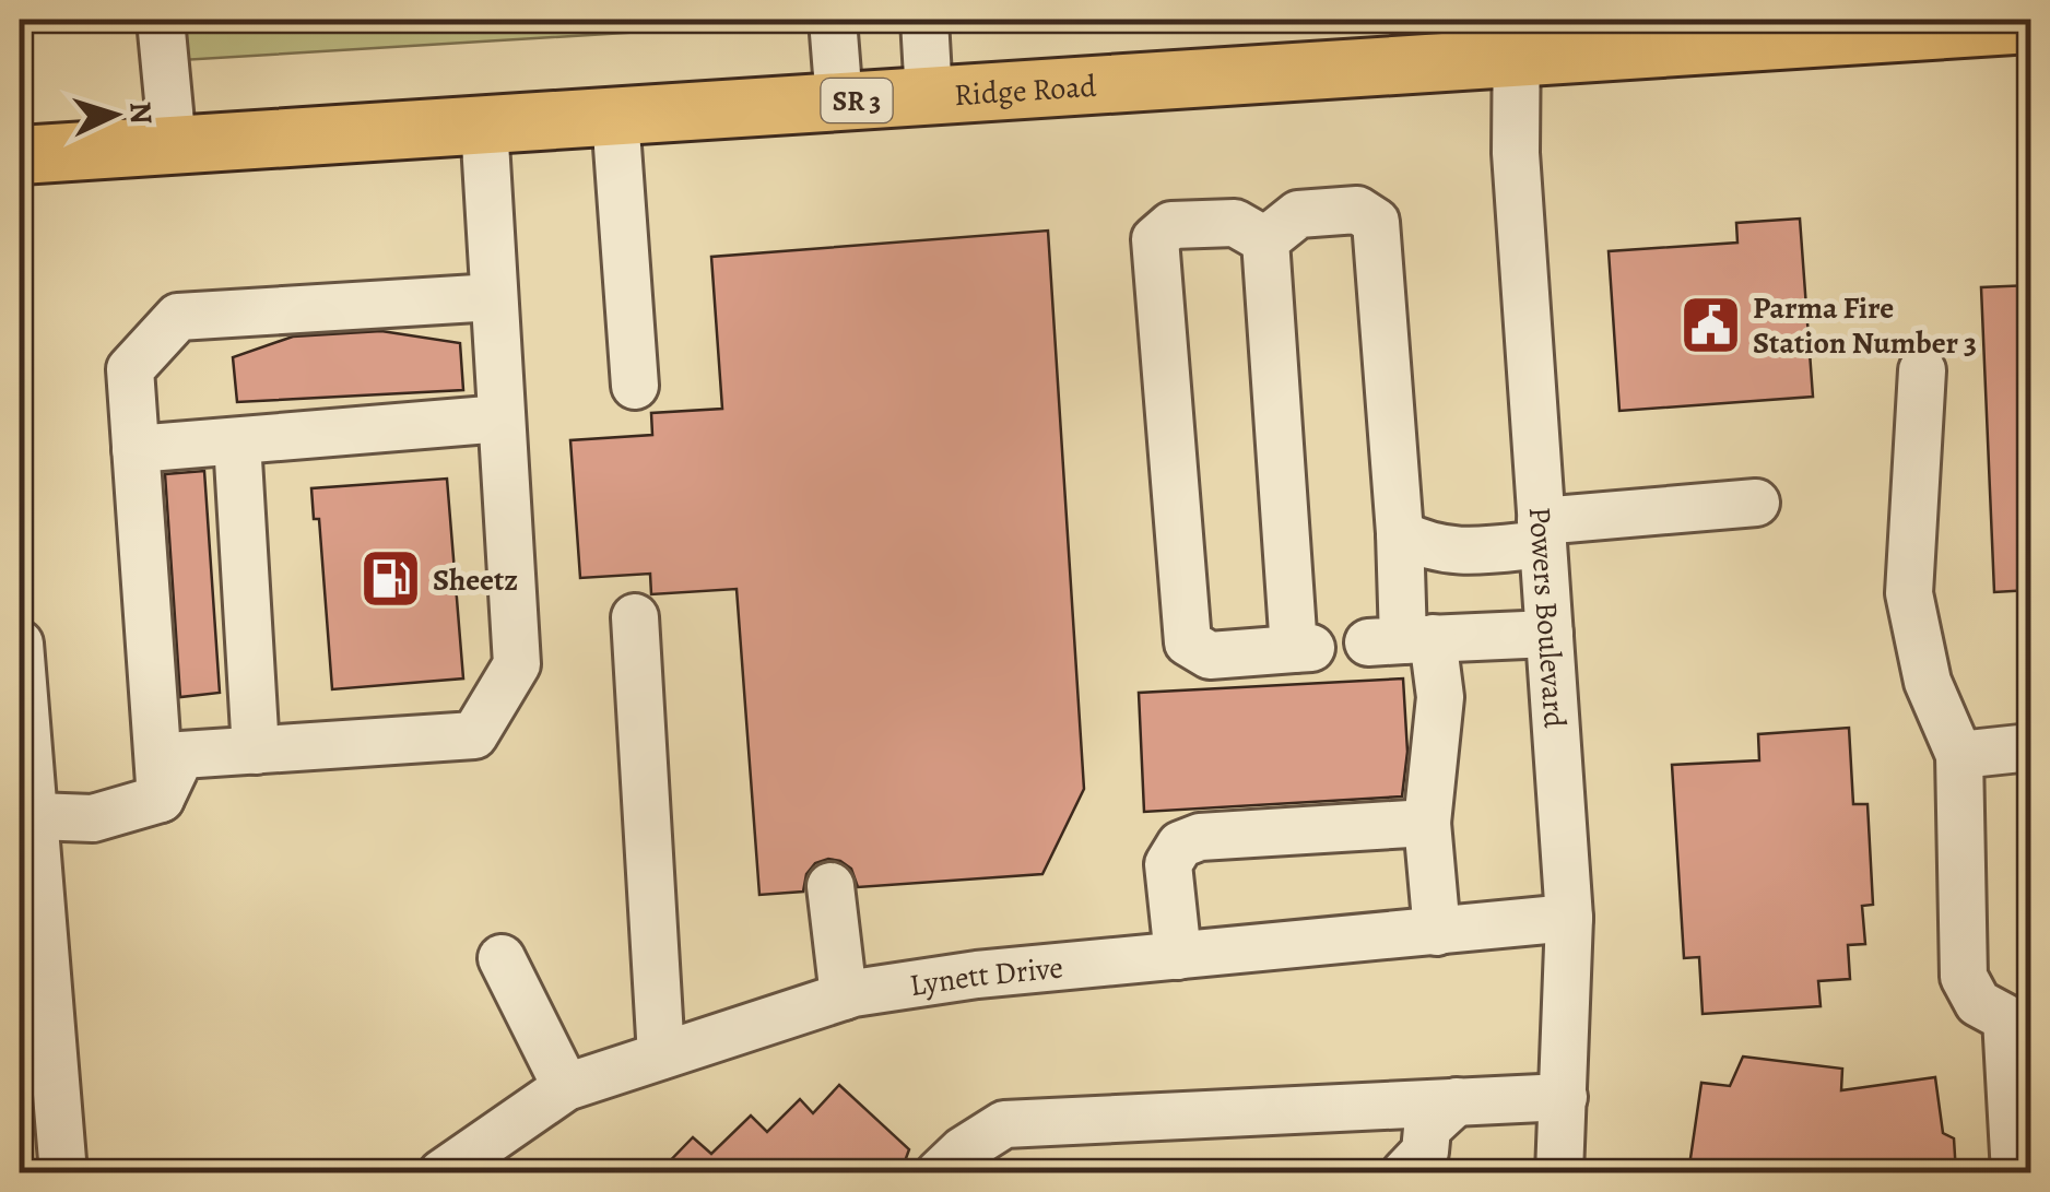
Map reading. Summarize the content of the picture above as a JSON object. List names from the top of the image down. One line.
{"streets":{"main road":["Ridge Road","SR 3"],"street":["Powers Boulevard","Lynett Drive"]},"crossings":[["Ridge Road","Powers Boulevard"],["Powers Boulevard","Lynett Drive"]],"places":{"public building":["Parma Fire Station Number 3"],"fuel station":["Sheetz"]},"north":"right"}
